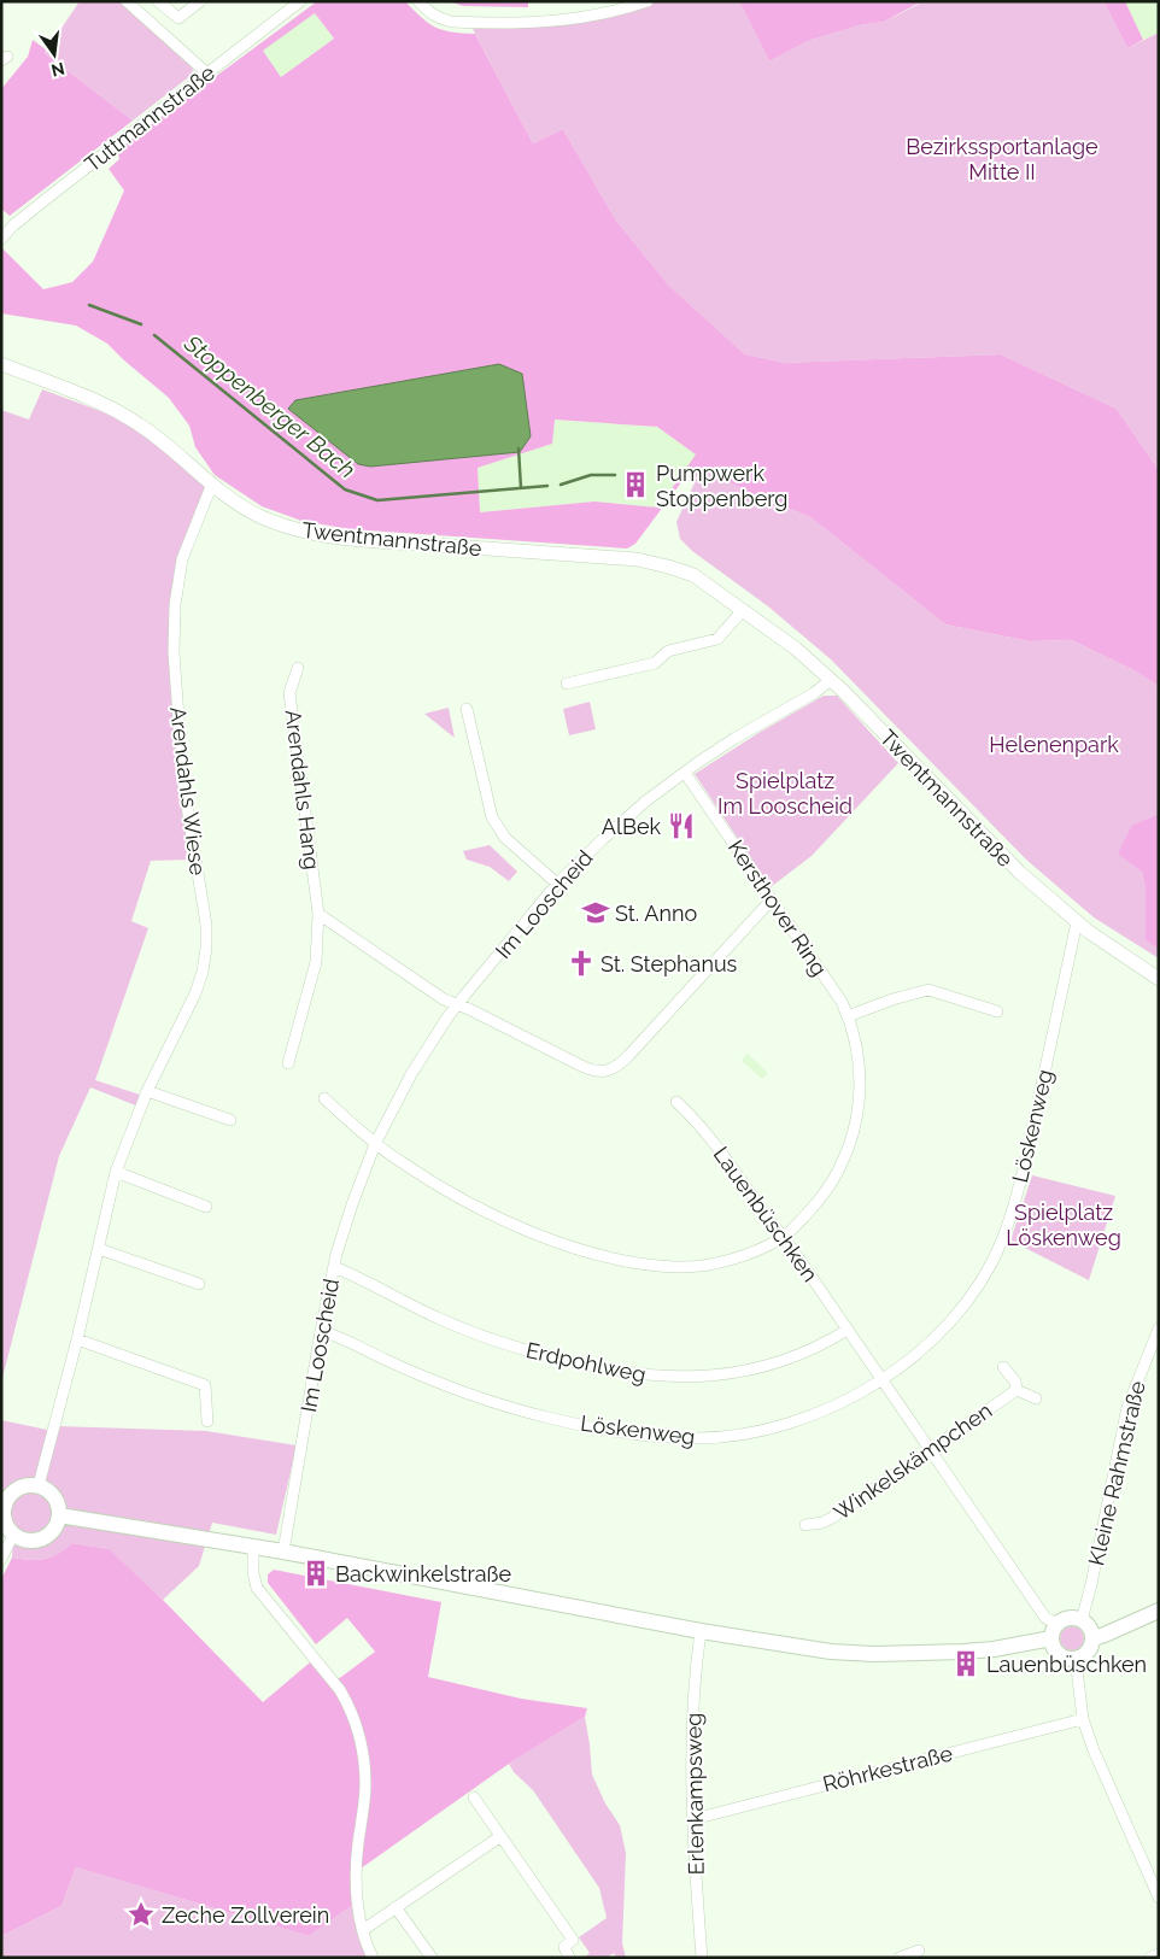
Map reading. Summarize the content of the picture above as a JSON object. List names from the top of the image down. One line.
{"streets":{"street":["Tuttmannstraße","Twentmannstraße","Arendahls Hang","Arendahls Wiese","Im Looscheid","Kersthover Ring","Löskenweg","Lauenbüschken","Erdpohlweg","Winkelskämpchen","Kleine Rahmstraße","Röhrkestraße","Erlenkampsweg"]},"crossings":[["Twentmannstraße","Arendahls Wiese"],["Twentmannstraße","Im Looscheid"],["Twentmannstraße","Löskenweg"],["Im Looscheid","Kersthover Ring"],["Im Looscheid","Löskenweg"],["Im Looscheid","Erdpohlweg"],["Kersthover Ring","Lauenbüschken"],["Löskenweg","Lauenbüschken"],["Lauenbüschken","Erdpohlweg"],["Lauenbüschken","Winkelskämpchen"],["Lauenbüschken","Kleine Rahmstraße"],["Röhrkestraße","Erlenkampsweg"]],"water":["Stoppenberger Bach"],"parks":["Bezirkssportanlage Mitte II","Helenenpark","Spielplatz Im Looscheid","Spielplatz Löskenweg"],"places":{"building":["Pumpwerk Stoppenberg","Backwinkelstraße","Lauenbüschken"],"restaurant":["AlBek"],"school or university":["St. Anno"],"church":["St. Stephanus"],"place":["Zeche Zollverein"]},"north":"bottom"}
